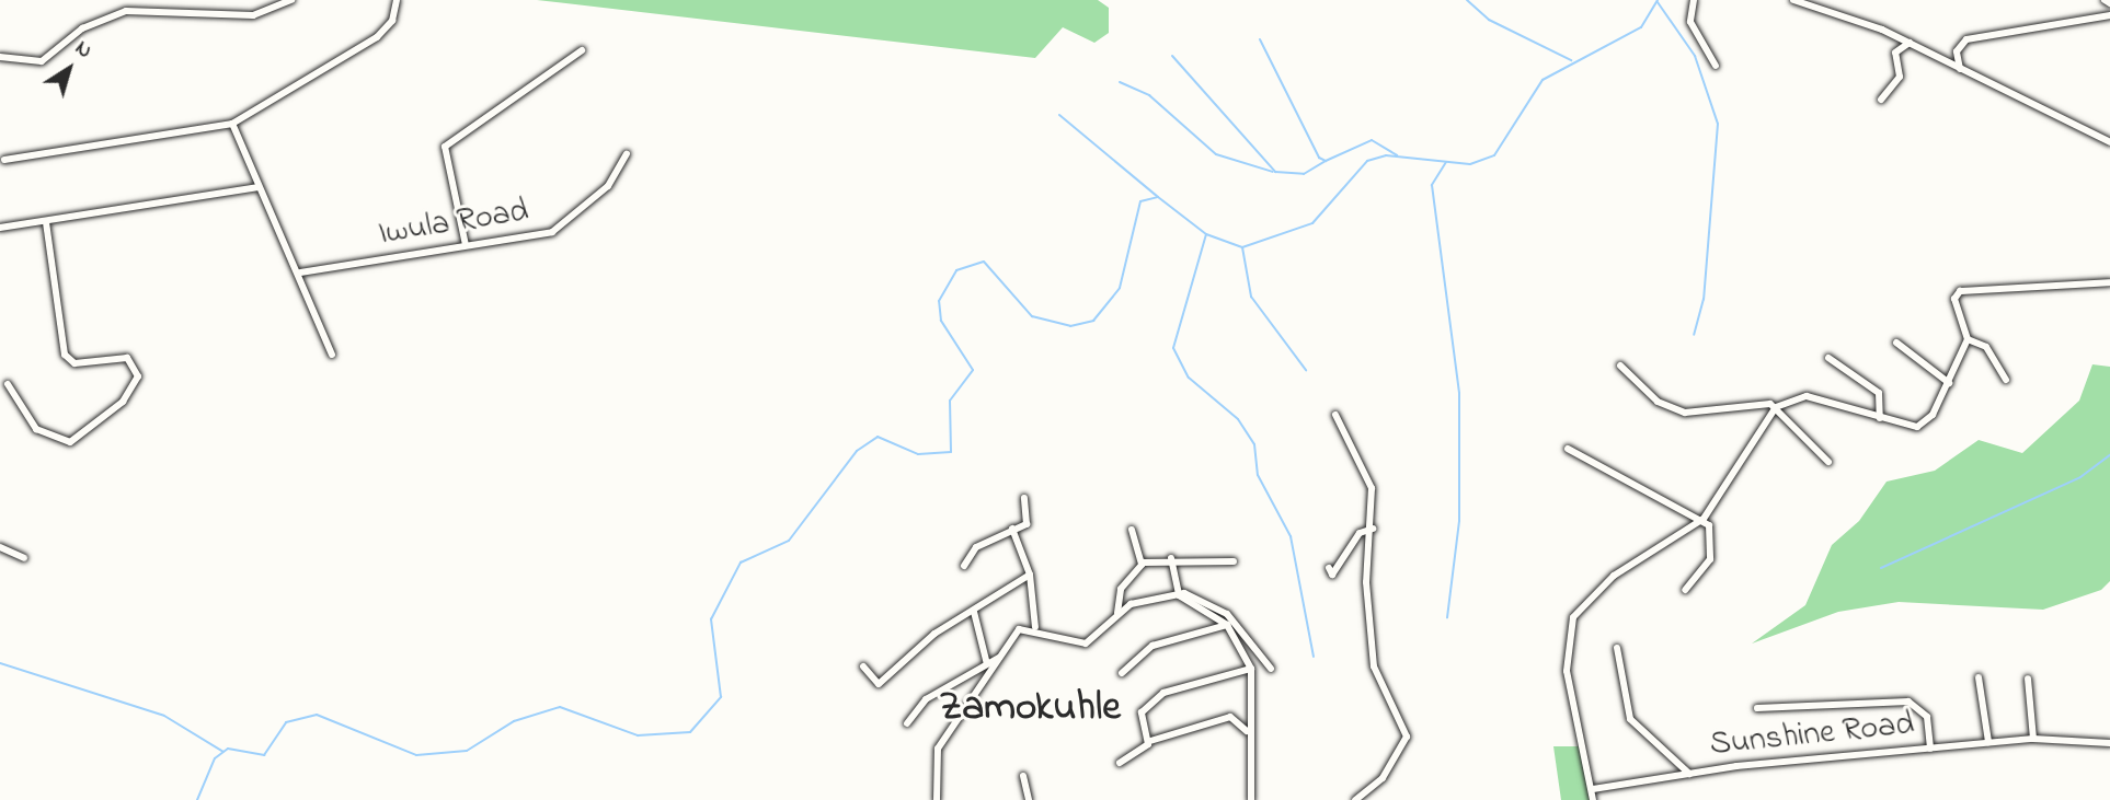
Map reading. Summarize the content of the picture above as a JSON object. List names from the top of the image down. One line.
{"streets":{"street":["Iwula Road","Sunshine Road"]},"districts":["Zamokuhle"],"north":"top right"}
